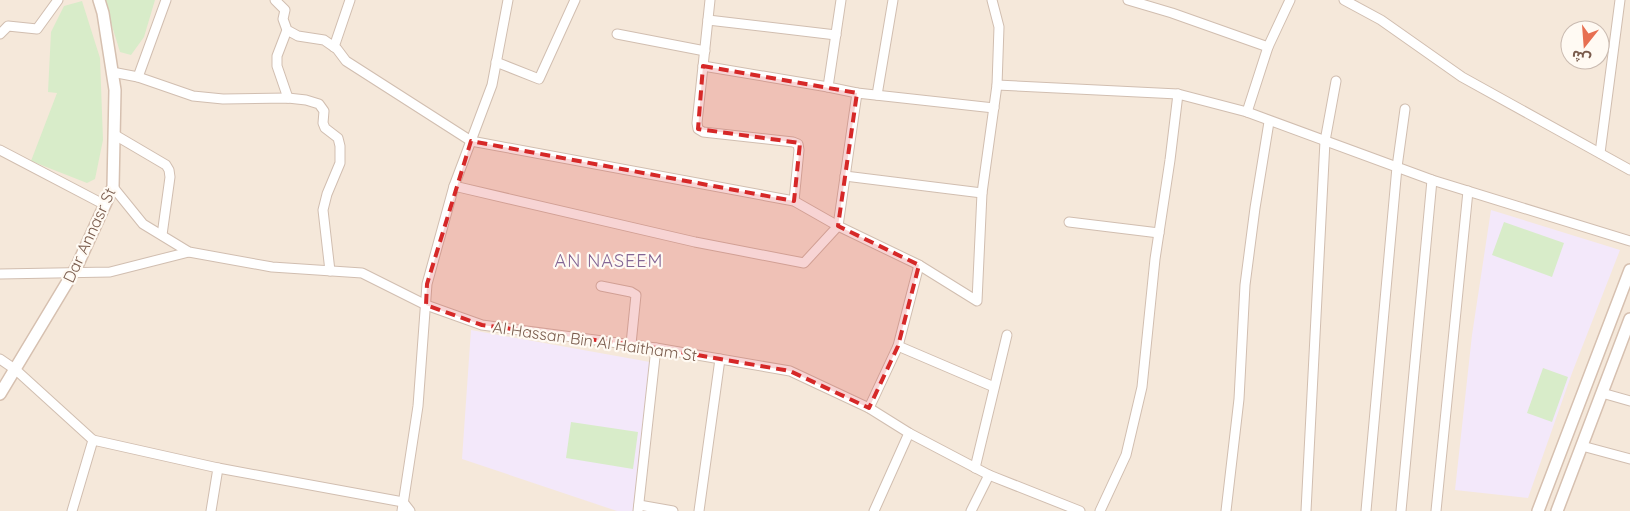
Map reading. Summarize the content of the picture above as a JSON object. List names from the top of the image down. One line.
{"streets":{"main road":["Dar Annasr St"],"street":["Al Hassan Bin Al Haitham St"]},"crossings":[["Dar Annasr St","Al Hassan Bin Al Haitham St"]],"districts":["AN NASEEM"],"north":"bottom"}
